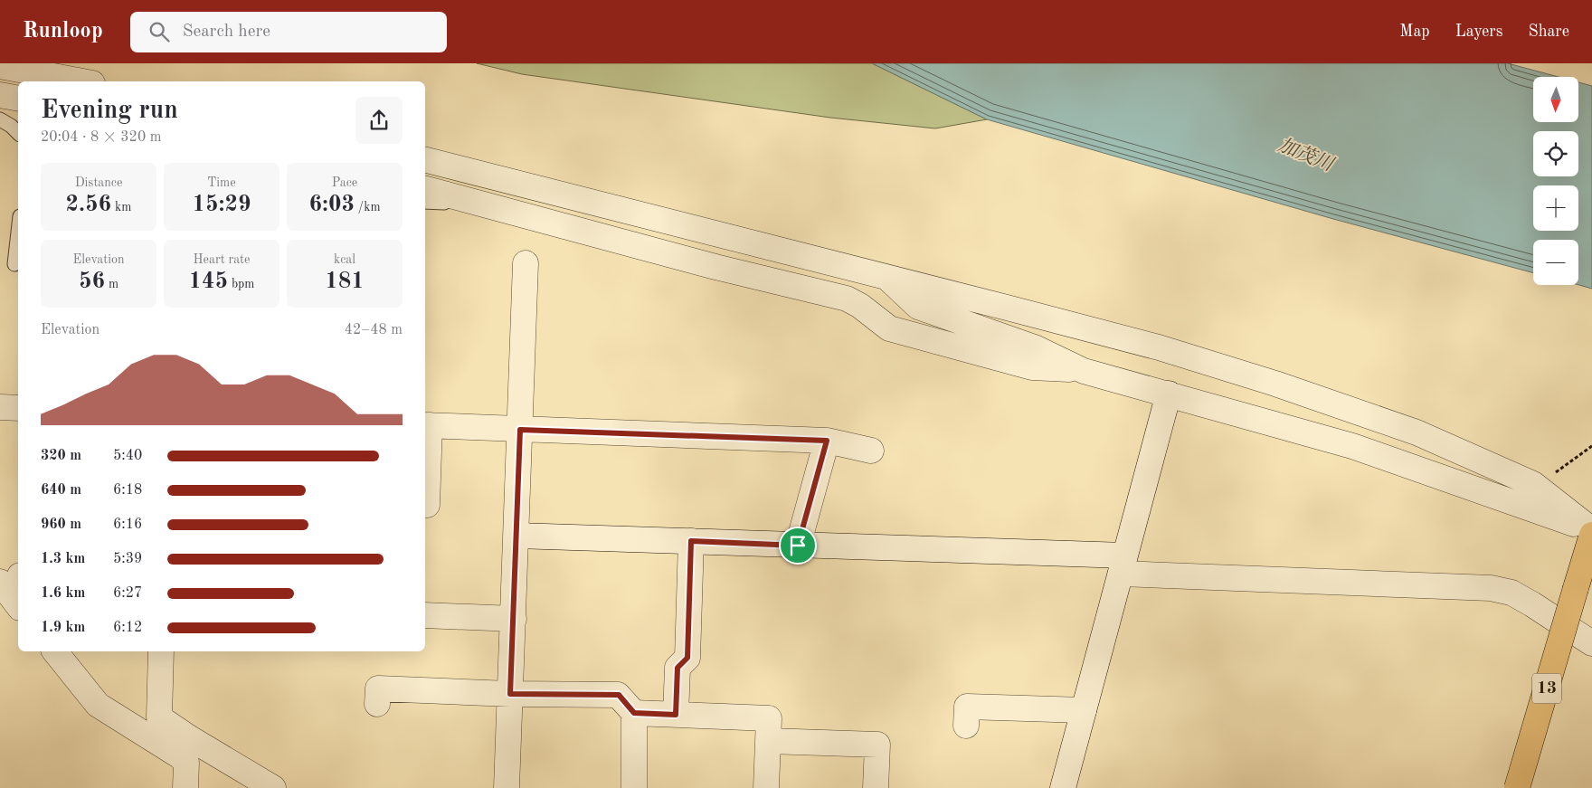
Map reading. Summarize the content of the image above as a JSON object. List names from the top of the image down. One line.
{"streets":{"main road":["13"]},"water":["加茂川"],"north":"bottom","page":{"header":"Runloop","search":"Search here","nav":["Map","Layers","Share"],"map_buttons":["+","−"],"heading":["Evening run","20:04 · 8 × 320 m"],"stats":[["Distance","2.56 km"],["Time","15:29"],["Pace","6:03 /km"],["Elevation","56 m"],["Heart rate","145 bpm"],["kcal","181"]],"chart":["Elevation","42–48 m"],"list":[{"name":"320 m","note":"5:40"},{"name":"640 m","note":"6:18"},{"name":"960 m","note":"6:16"},{"name":"1.3 km","note":"5:39"},{"name":"1.6 km","note":"6:27"},{"name":"1.9 km","note":"6:12"}]}}
